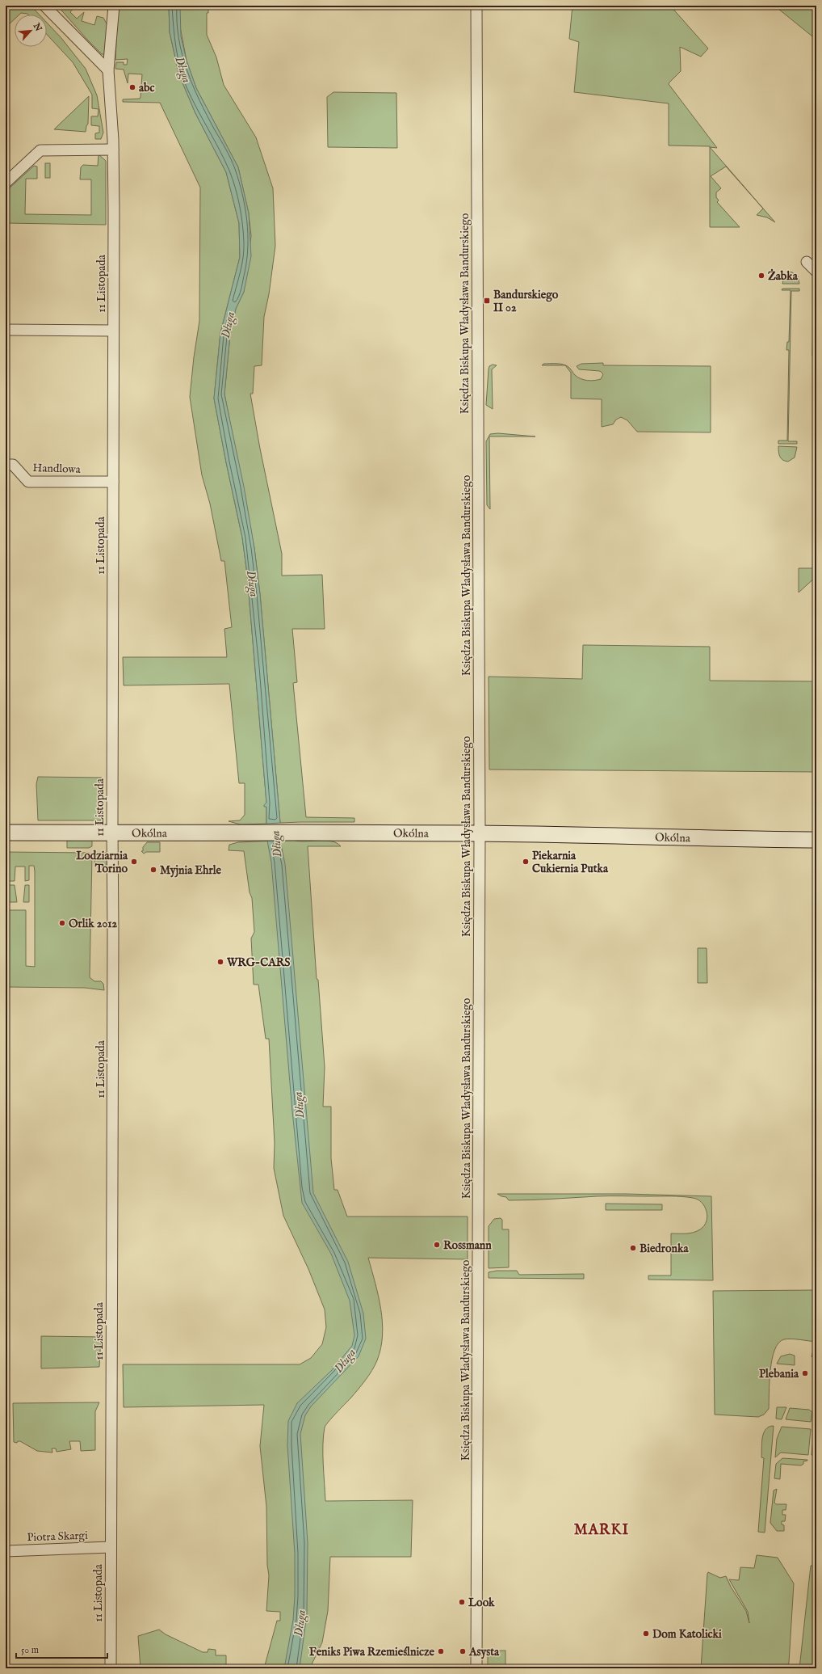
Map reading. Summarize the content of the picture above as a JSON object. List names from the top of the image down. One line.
{"streets":{"street":["11 Listopada","Księdza Biskupa Władysława Bandurskiego","Handlowa","Okólna","Piotra Skargi"]},"crossings":[["11 Listopada","Handlowa"],["11 Listopada","Okólna"],["11 Listopada","Piotra Skargi"],["Księdza Biskupa Władysława Bandurskiego","Okólna"]],"districts":["MARKI"],"water":["Długa"],"places":{"other":["abc","Żabka","Lodziarnia Torino","Piekarnia Cukiernia Putka","Myjnia Ehrle","Orlik 2012","WRG-CARS","Rossmann","Biedronka","Plebania","Look","Dom Katolicki","Feniks Piwa Rzemieślnicze","Asysta"],"transit":["Bandurskiego II 02"]},"scale_bar":"50 m","north":"top right"}
